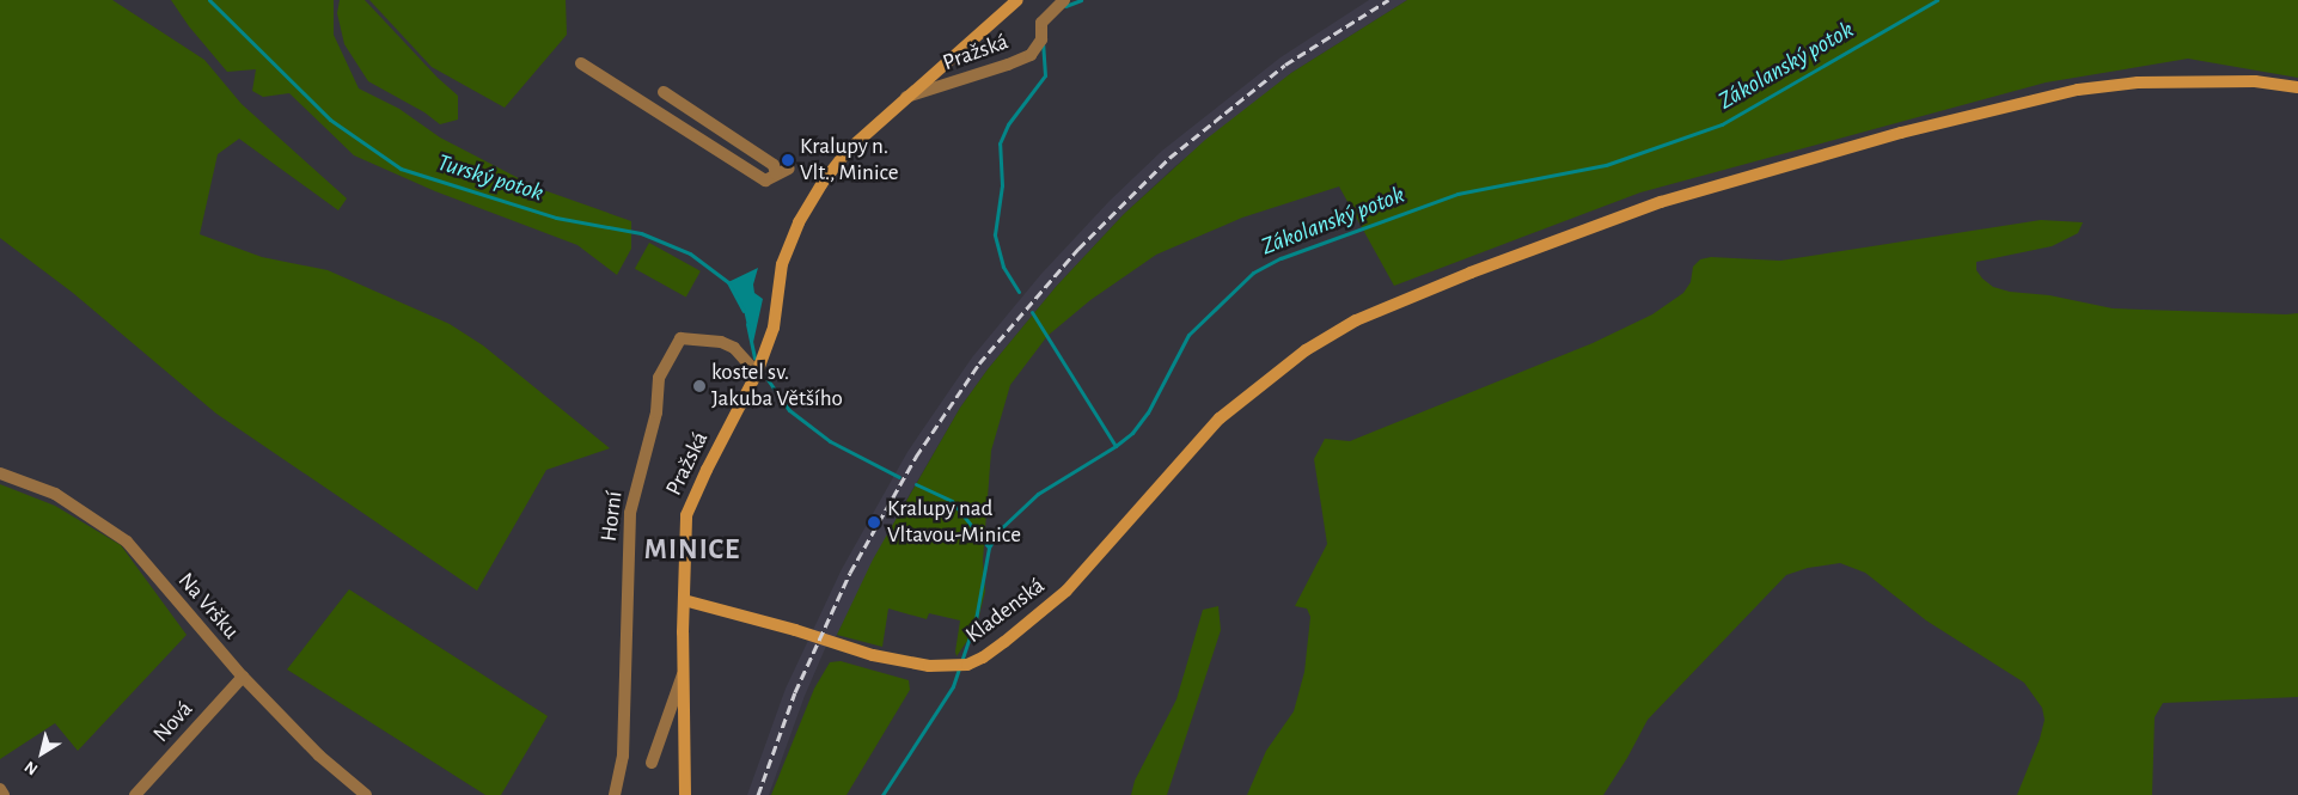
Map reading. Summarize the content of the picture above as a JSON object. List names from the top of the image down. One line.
{"streets":{"main road":["Pražská","Kladenská"],"street":["Horní","Na Vršku","Nová"]},"crossings":[["Pražská","Horní"],["Pražská","Kladenská"],["Na Vršku","Nová"]],"districts":["MINICE"],"water":["Zákolanský potok","Turský potok"],"places":["Kralupy n. Vlt., Minice","kostel sv. Jakuba Většího","Kralupy nad Vltavou-Minice"],"north":"bottom left"}
